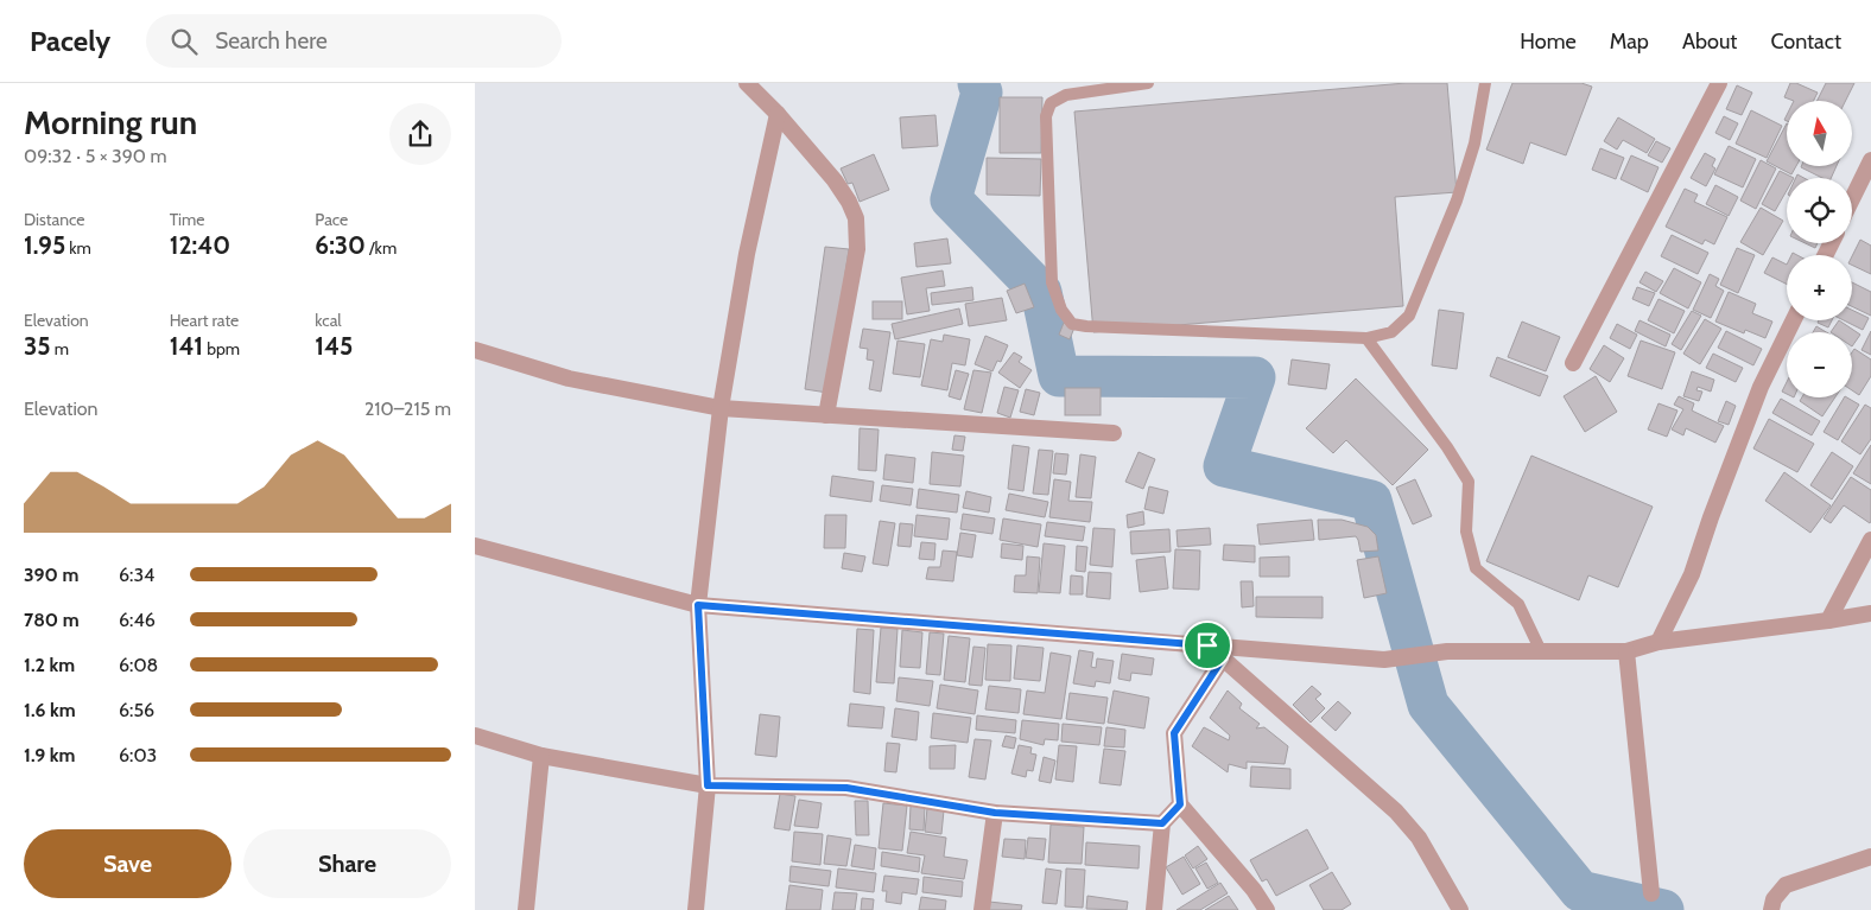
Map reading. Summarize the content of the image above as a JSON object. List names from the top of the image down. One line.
{"north":"top","page":{"header":"Pacely","search":"Search here","nav":["Home","Map","About","Contact"],"heading":["Morning run","09:32 · 5 × 390 m"],"map_buttons":["+","−"],"stats":[["Distance","1.95 km"],["Time","12:40"],["Pace","6:30 /km"],["Elevation","35 m"],["Heart rate","141 bpm"],["kcal","145"]],"chart":["Elevation","210–215 m"],"list":[{"name":"390 m","note":"6:34"},{"name":"780 m","note":"6:46"},{"name":"1.2 km","note":"6:08"},{"name":"1.6 km","note":"6:56"},{"name":"1.9 km","note":"6:03"}],"buttons":["Save","Share"]}}
